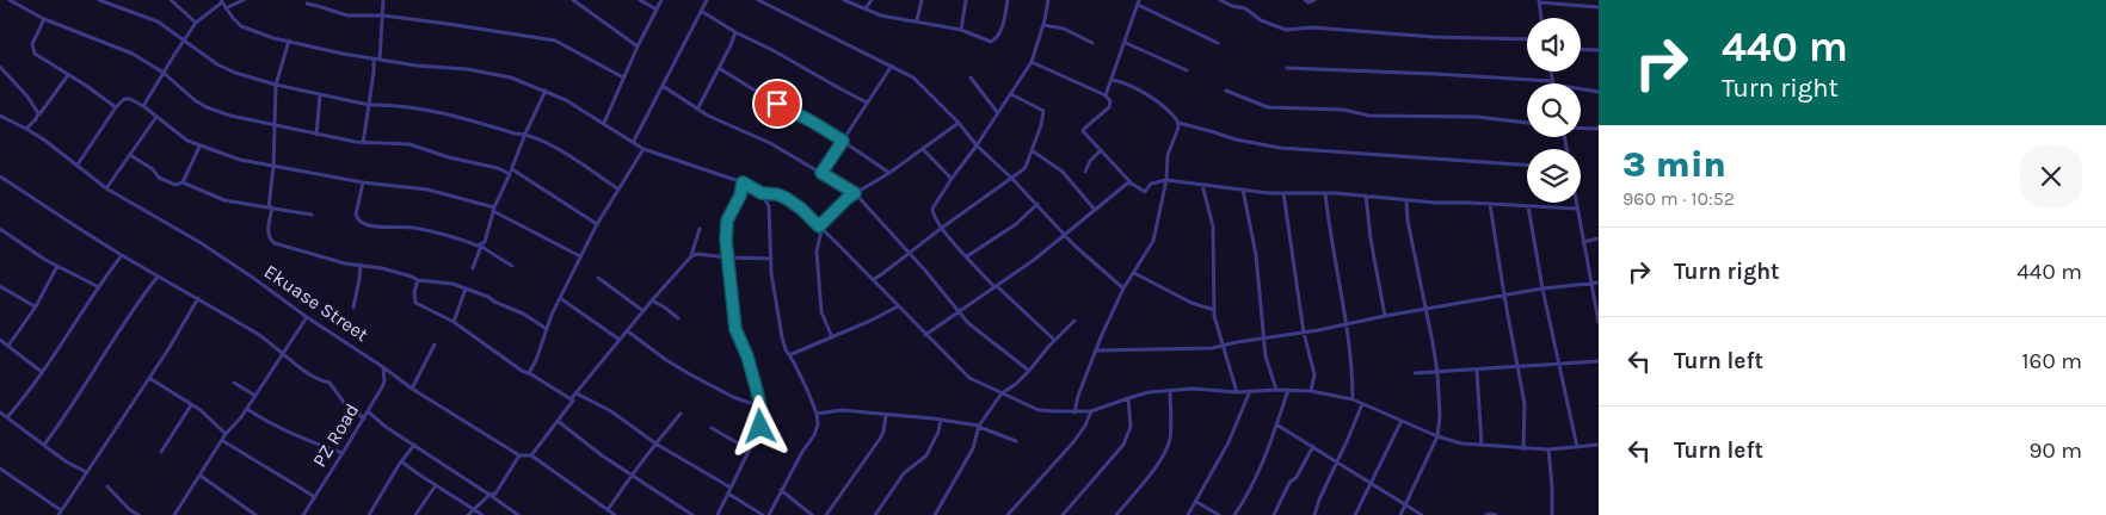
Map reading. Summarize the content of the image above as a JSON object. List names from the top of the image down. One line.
{"streets":{"street":["Ekuase Street","PZ Road"]},"crossings":[["Ekuase Street","PZ Road"]],"page":{"turn":["440 m","Turn right"],"heading":["3 min","960 m · 10:52"],"list":[{"name":"Turn right","value":"440 m"},{"name":"Turn left","value":"160 m"},{"name":"Turn left","value":"90 m"}]}}
